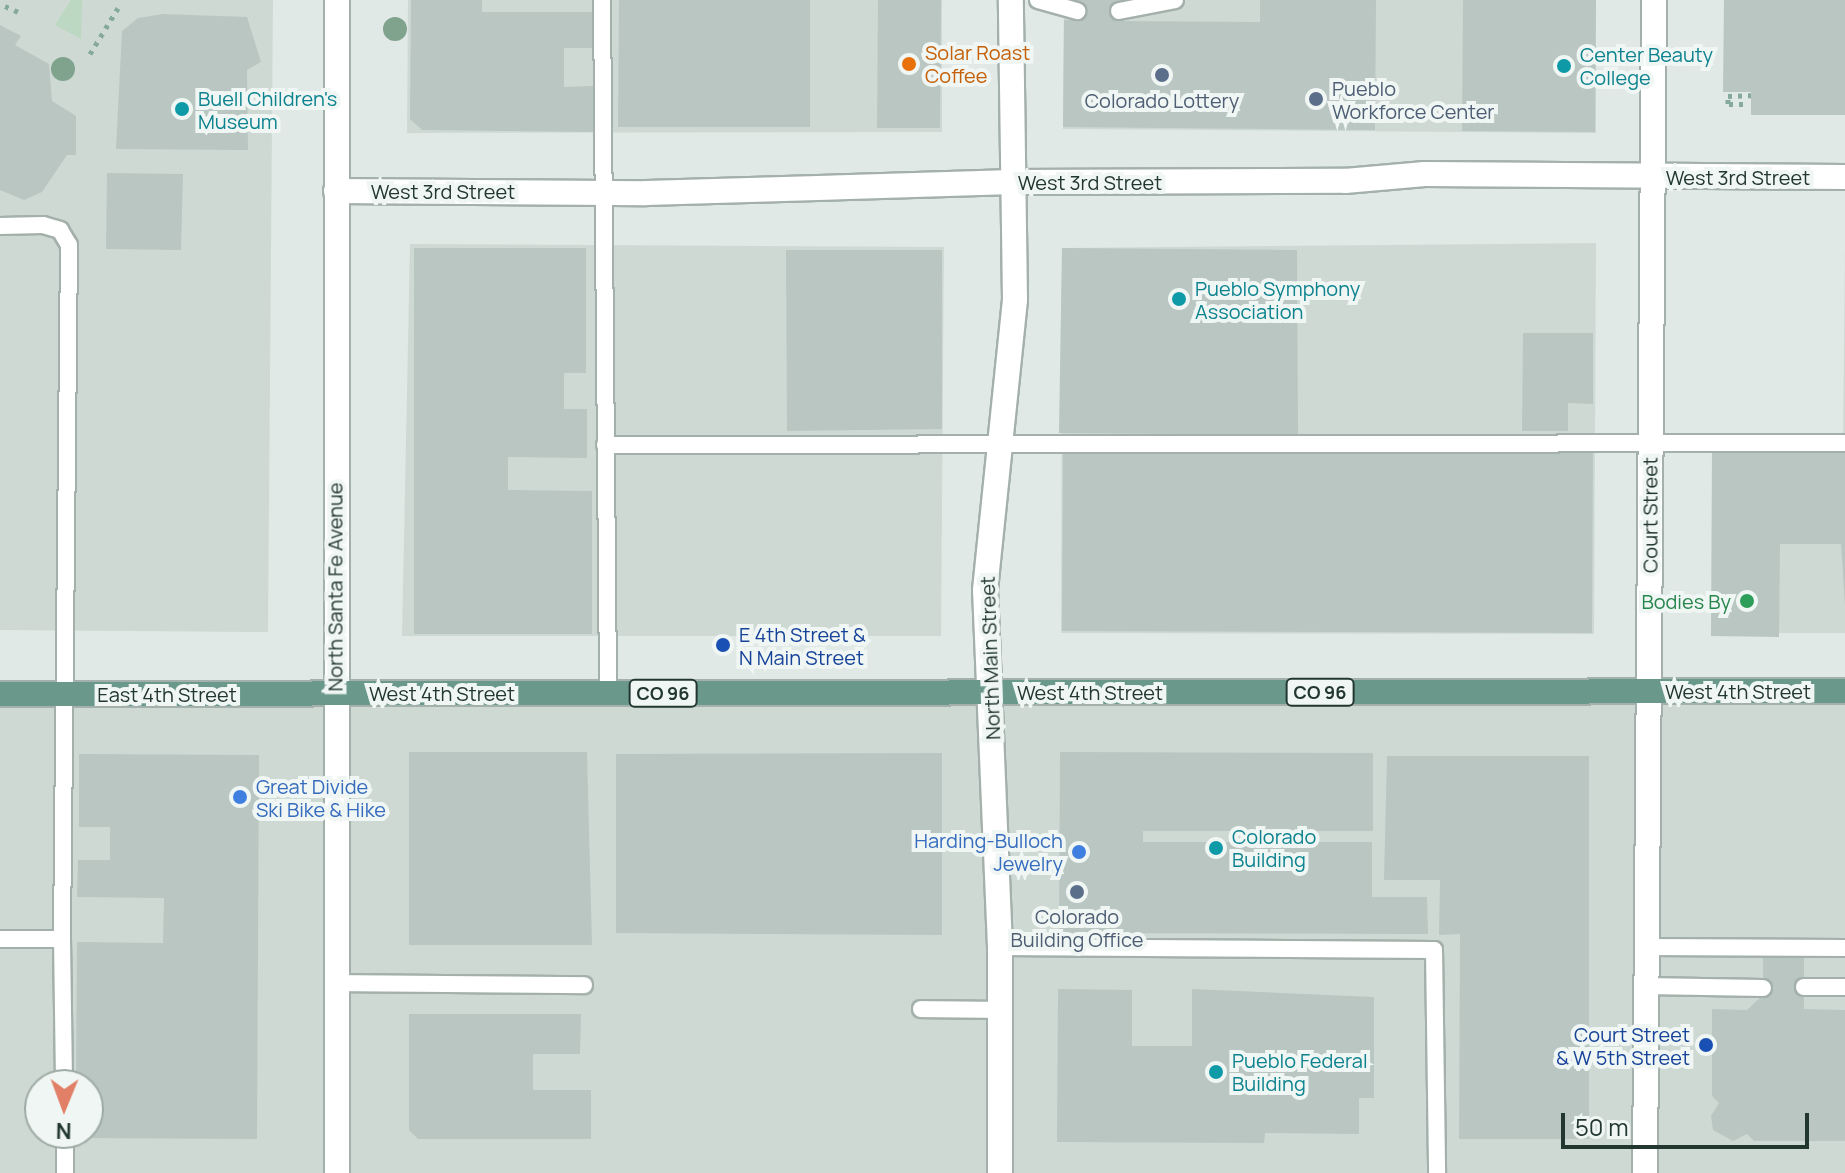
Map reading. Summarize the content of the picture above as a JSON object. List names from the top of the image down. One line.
{"streets":{"main road":["West 4th Street","CO 96","East 4th Street"],"street":["West 3rd Street","Court Street","North Santa Fe Avenue","North Main Street"]},"crossings":[["West 3rd Street","Court Street"],["West 3rd Street","North Santa Fe Avenue"],["West 3rd Street","North Main Street"],["Court Street","West 4th Street"],["North Santa Fe Avenue","West 4th Street"],["North Santa Fe Avenue","East 4th Street"],["North Main Street","West 4th Street"],["West 4th Street","East 4th Street"]],"places":["Solar Roast Coffee","Center Beauty College","Colorado Lottery","Pueblo Workforce Center","Buell Children's Museum","Pueblo Symphony Association","Bodies By","E 4th Street & N Main Street","Great Divide Ski Bike & Hike","Colorado Building","Harding-Bulloch Jewelry","Colorado Building Office","Court Street & W 5th Street","Pueblo Federal Building"],"scale_bar":"50 m","north":"bottom"}
